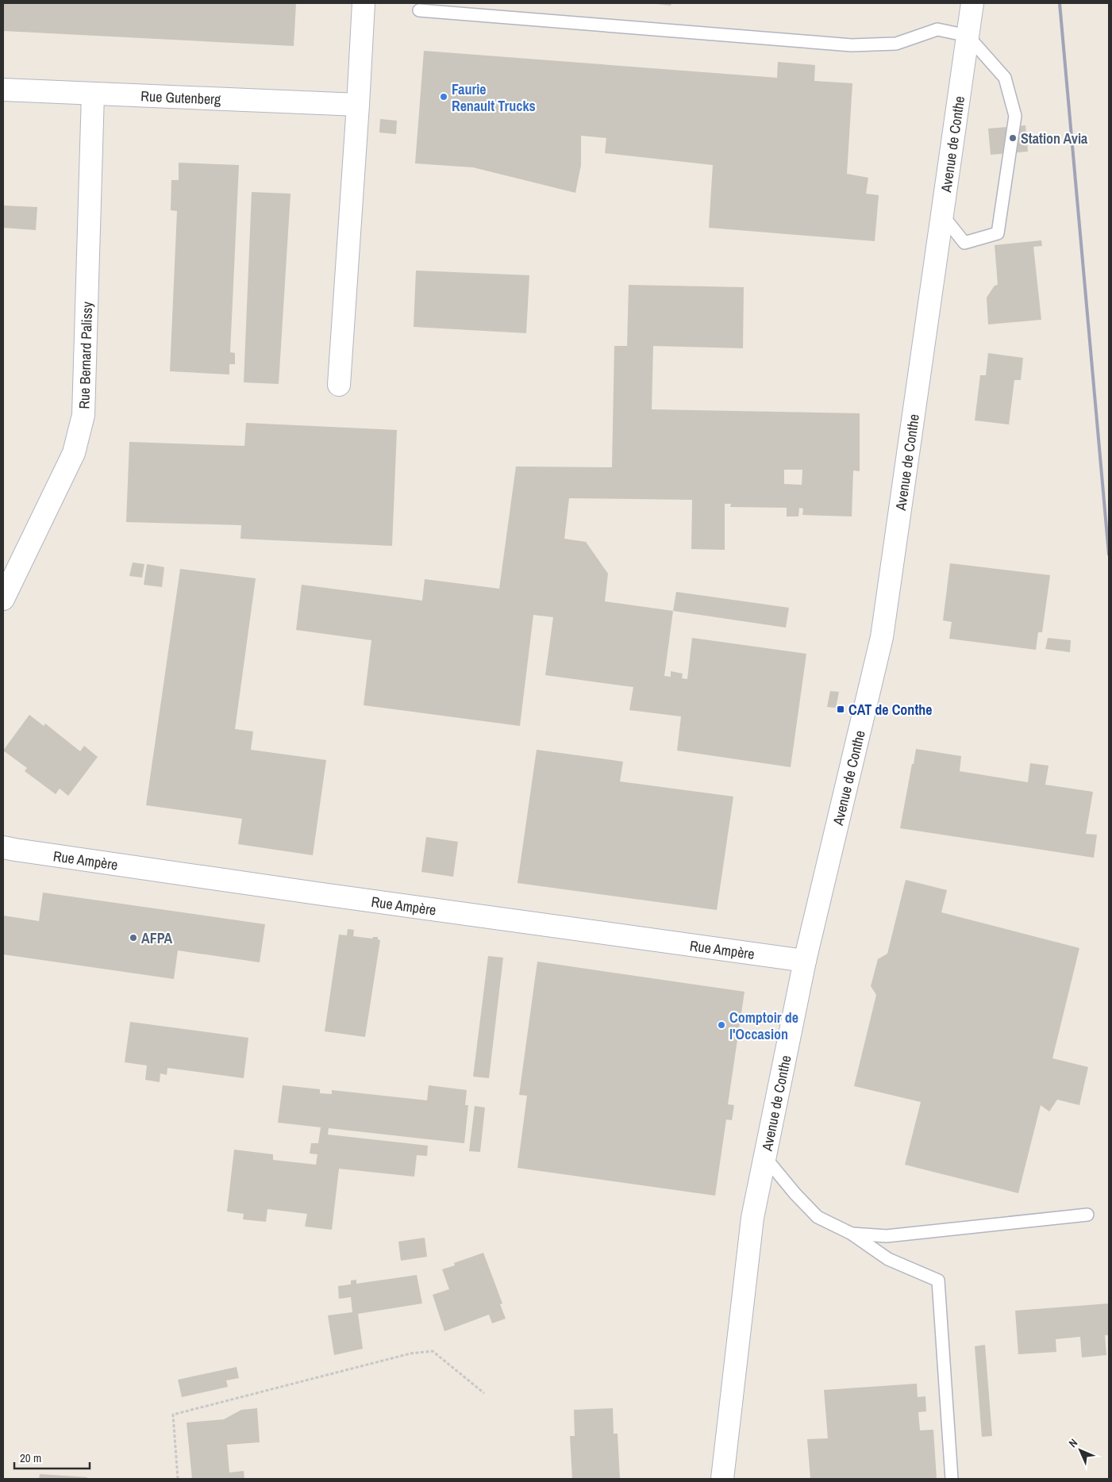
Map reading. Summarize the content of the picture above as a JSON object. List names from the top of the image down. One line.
{"streets":{"street":["Rue Gutenberg","Avenue de Conthe","Rue Bernard Palissy","Rue Ampère"]},"crossings":[["Rue Gutenberg","Rue Bernard Palissy"],["Avenue de Conthe","Rue Ampère"]],"places":{"other":["Faurie Renault Trucks","Station Avia","AFPA","Comptoir de l'Occasion"],"transit":["CAT de Conthe"]},"scale_bar":"20 m","north":"top left"}
